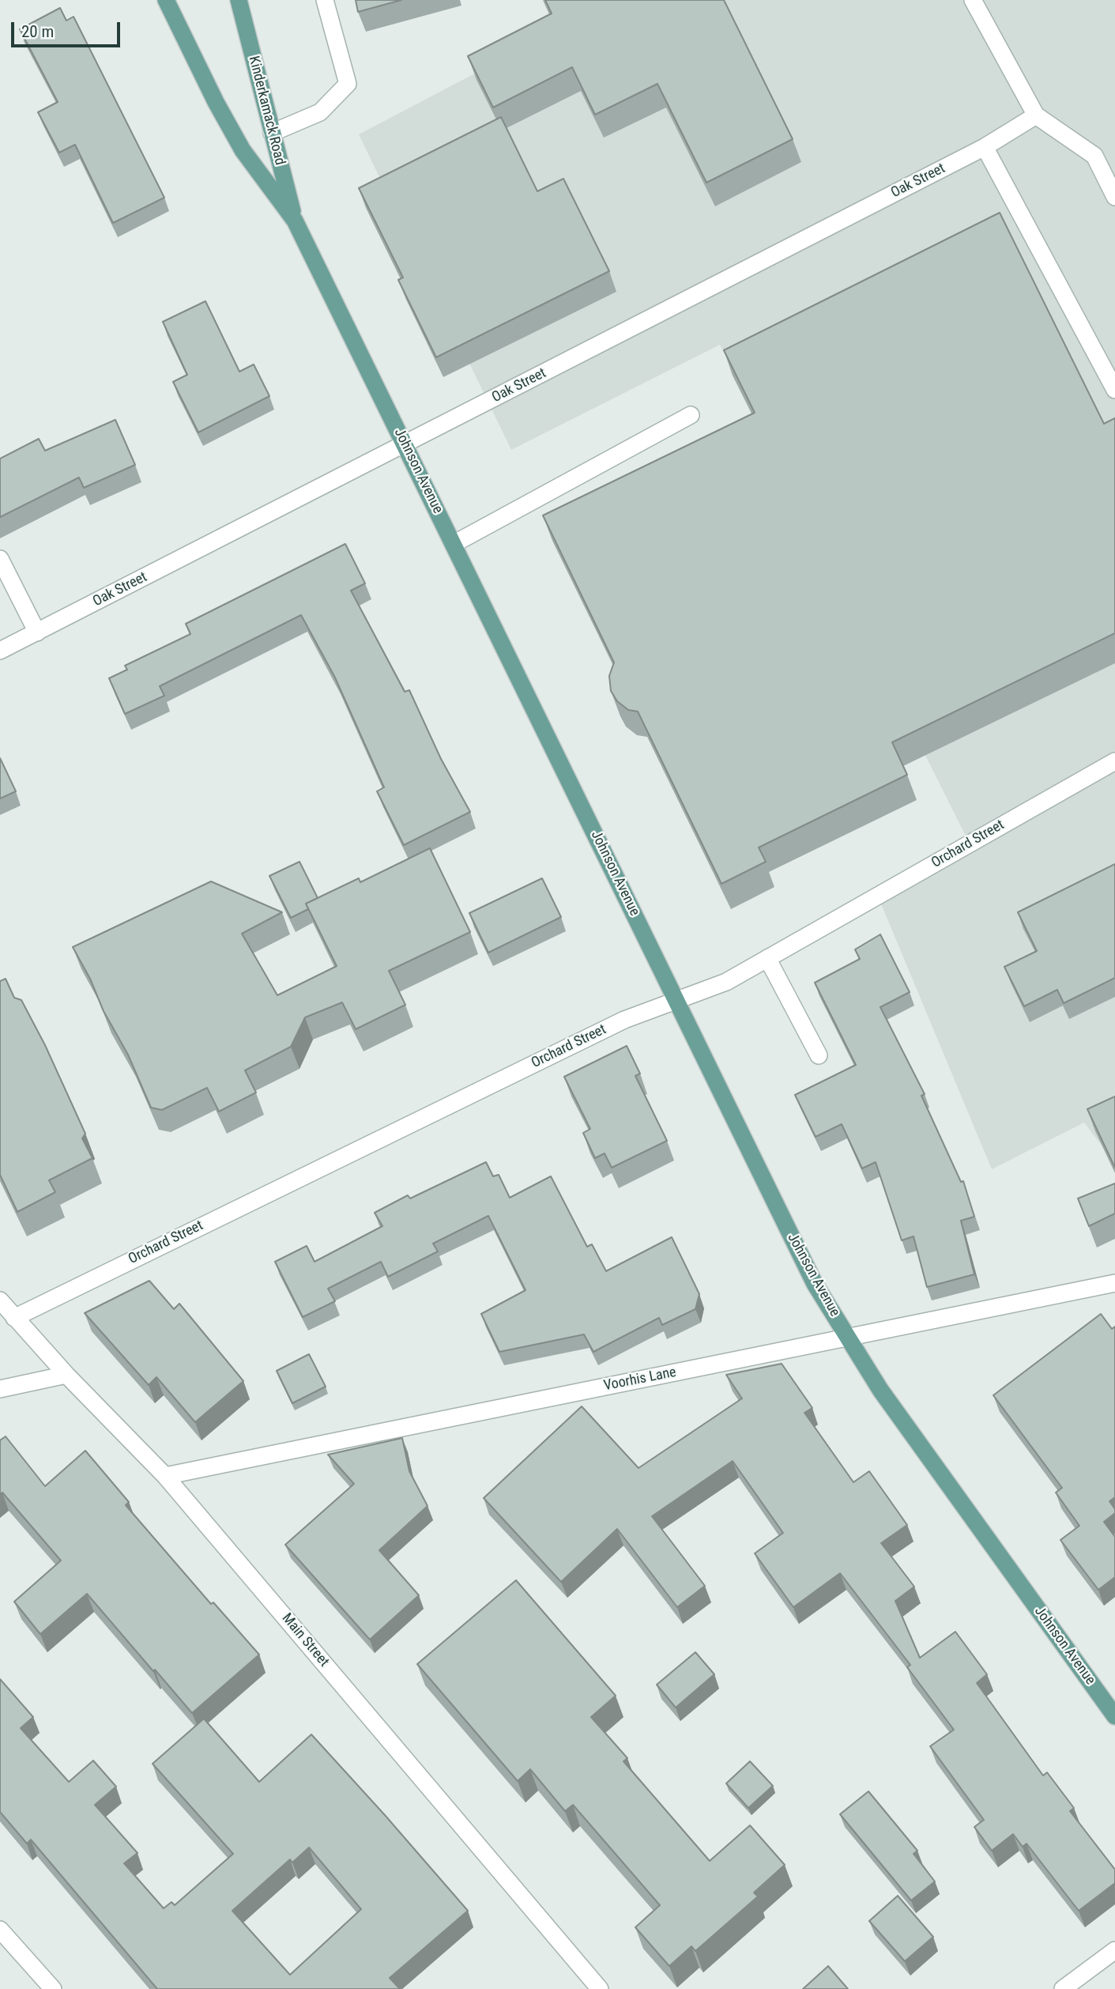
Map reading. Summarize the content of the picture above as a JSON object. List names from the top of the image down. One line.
{"streets":{"main road":["Kinderkamack Road","Johnson Avenue"],"street":["Oak Street","Orchard Street","Voorhis Lane","Main Street"]},"crossings":[["Kinderkamack Road","Johnson Avenue"],["Oak Street","Johnson Avenue"],["Johnson Avenue","Orchard Street"],["Johnson Avenue","Voorhis Lane"],["Orchard Street","Main Street"],["Voorhis Lane","Main Street"]],"scale_bar":"20 m"}
